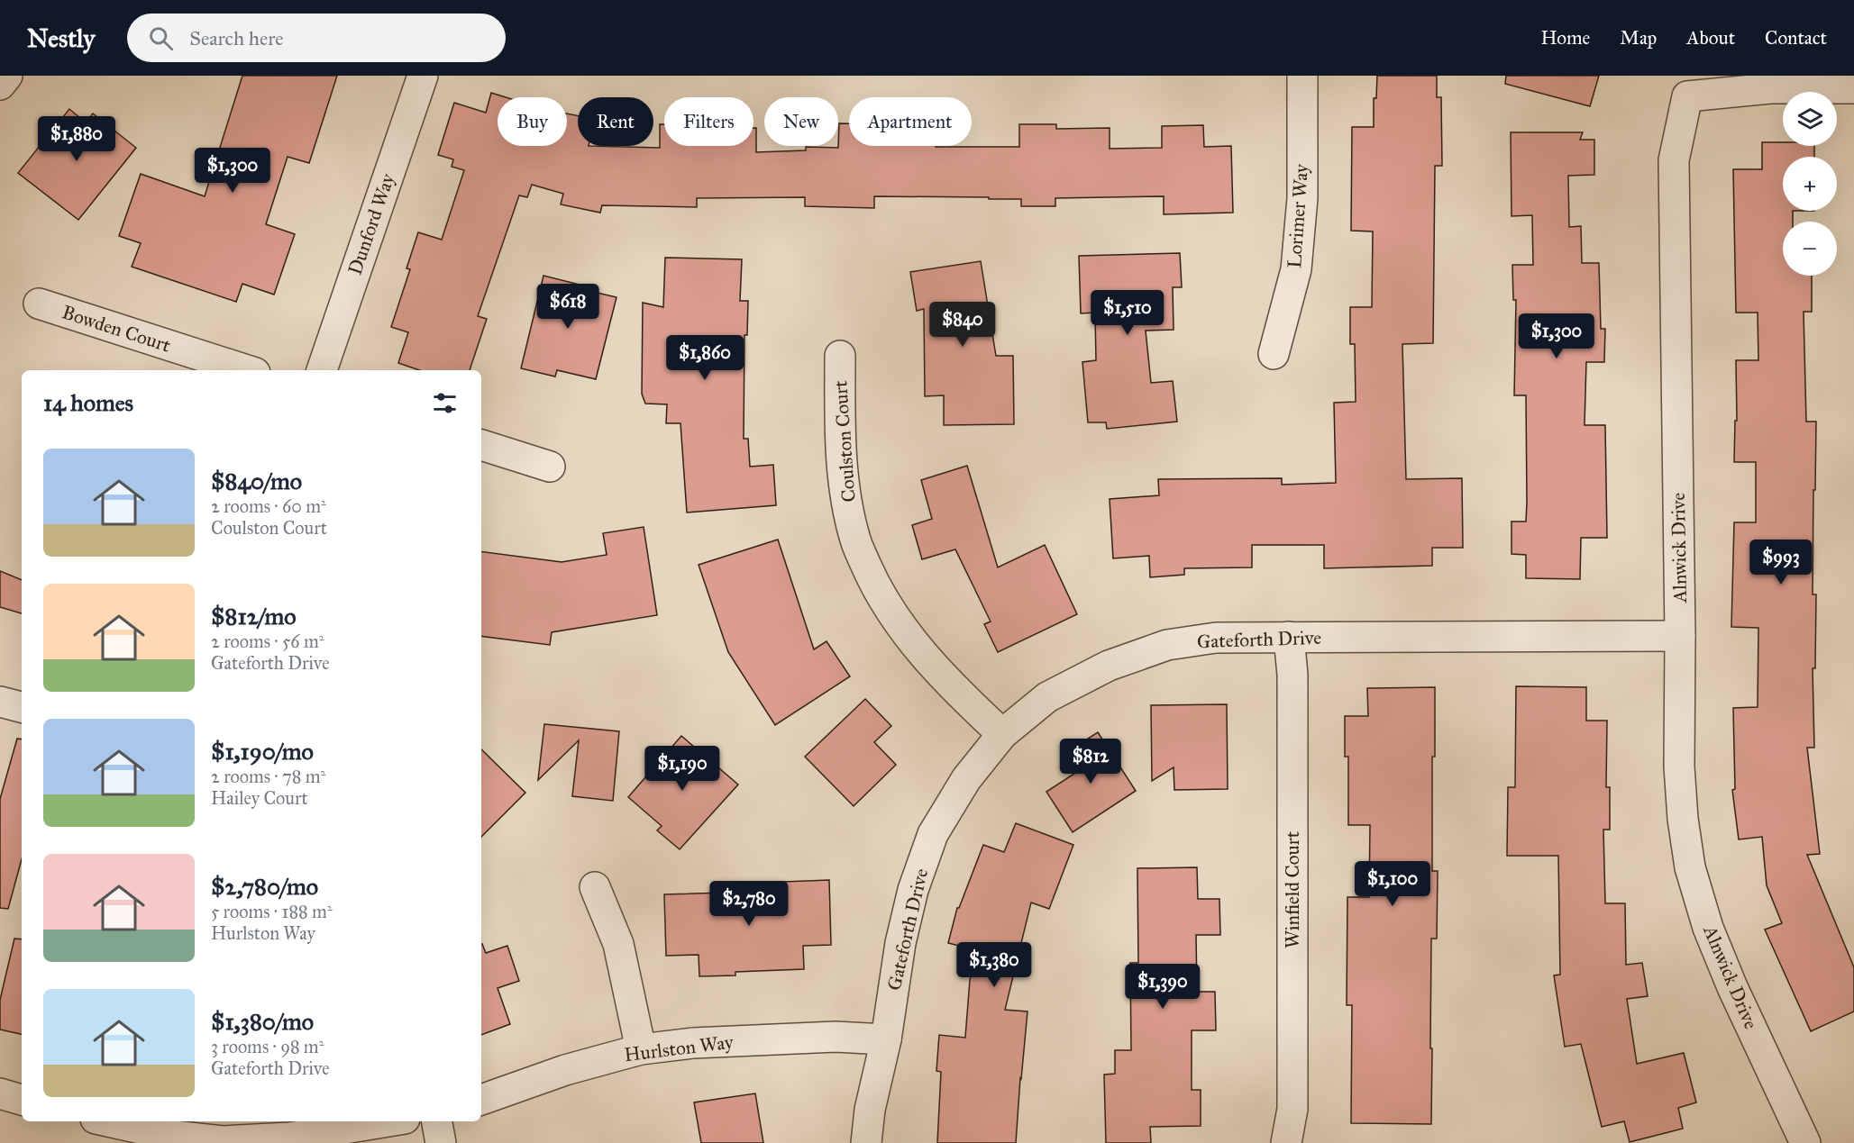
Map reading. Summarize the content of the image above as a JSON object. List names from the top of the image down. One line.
{"streets":{"street":["Lorimer Way","Dunford Way","Bowden Court","Coulston Court","Alnwick Drive","Gateforth Drive","Winfield Court","Hurlston Way"]},"crossings":[["Coulston Court","Gateforth Drive"],["Alnwick Drive","Gateforth Drive"],["Gateforth Drive","Winfield Court"],["Gateforth Drive","Hurlston Way"]],"page":{"header":"Nestly","search":"Search here","nav":["Home","Map","About","Contact"],"map_buttons":["+","−"],"chip":["Buy","Rent","Filters","New","Apartment"],"price":["$1,880","$1,300","$618","$1,510","$840","$1,300","$1,860","$993","$812","$1,190","$1,100","$2,780","$1,380","$1,390"],"heading":"14 homes","list":[{"name":"$840/mo","note":"2 rooms · 60 m² · Coulston Court"},{"name":"$812/mo","note":"2 rooms · 56 m² · Gateforth Drive"},{"name":"$1,190/mo","note":"2 rooms · 78 m² · Hailey Court"},{"name":"$2,780/mo","note":"5 rooms · 188 m² · Hurlston Way"},{"name":"$1,380/mo","note":"3 rooms · 98 m² · Gateforth Drive"}]}}
